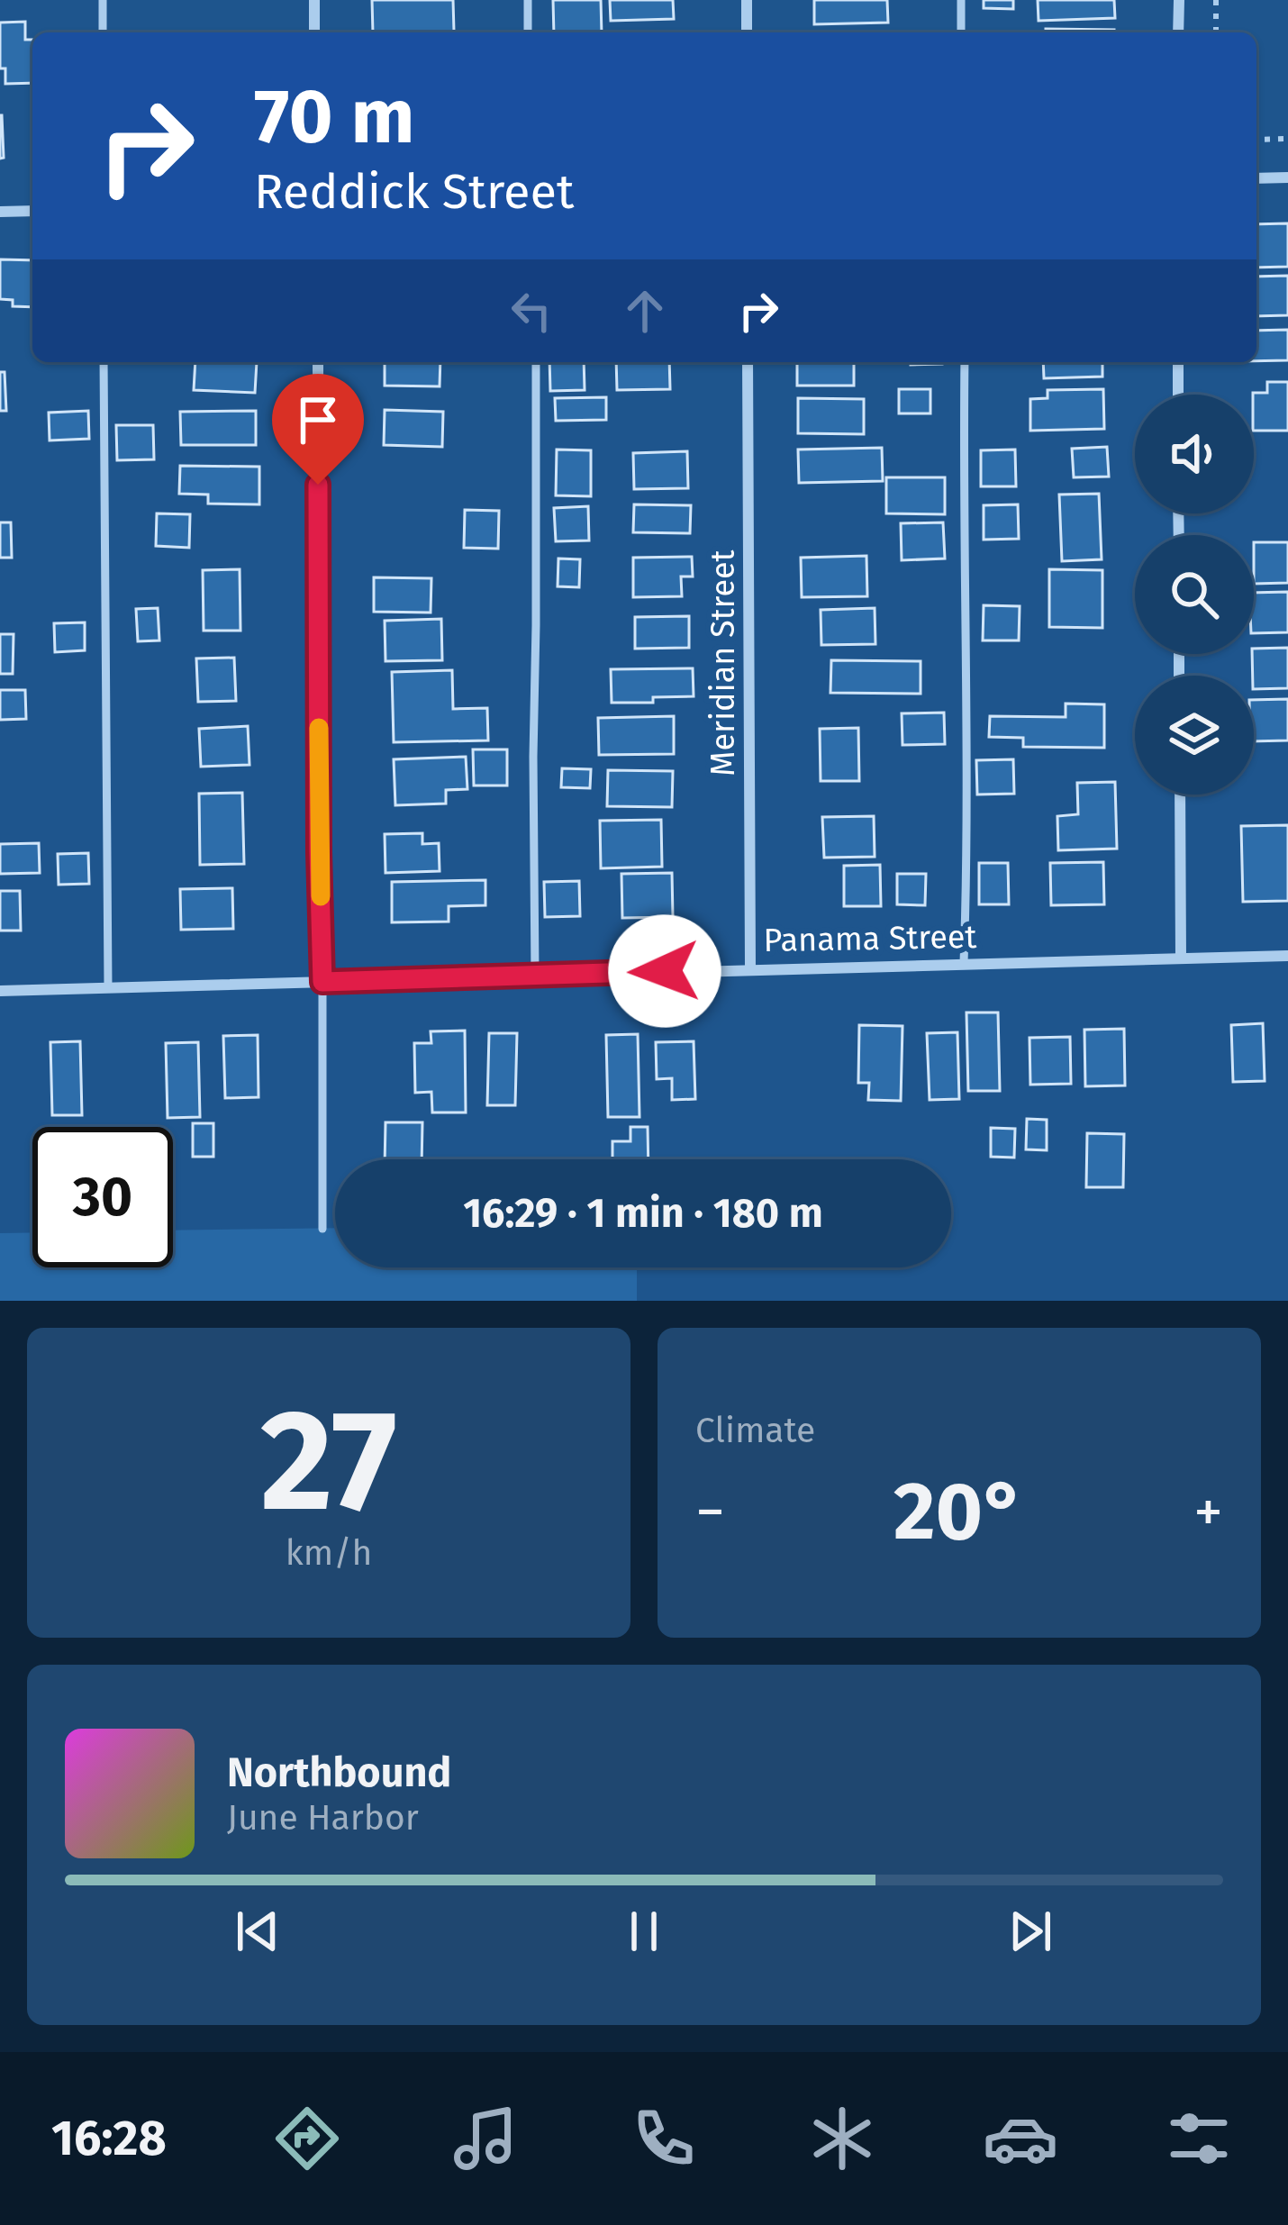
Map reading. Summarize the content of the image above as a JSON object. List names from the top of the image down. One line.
{"streets":{"street":["Meridian Street","Panama Street"]},"crossings":[["Meridian Street","Panama Street"]],"page":{"turn":["70 m","Reddick Street"],"limit":"30","trip":"16:29 · 1 min · 180 m","tile":[["27","km/h"],"Climate"],"heat":["−","20°","+"],"song":["Northbound","June Harbor"],"tabs":"16:28"}}
